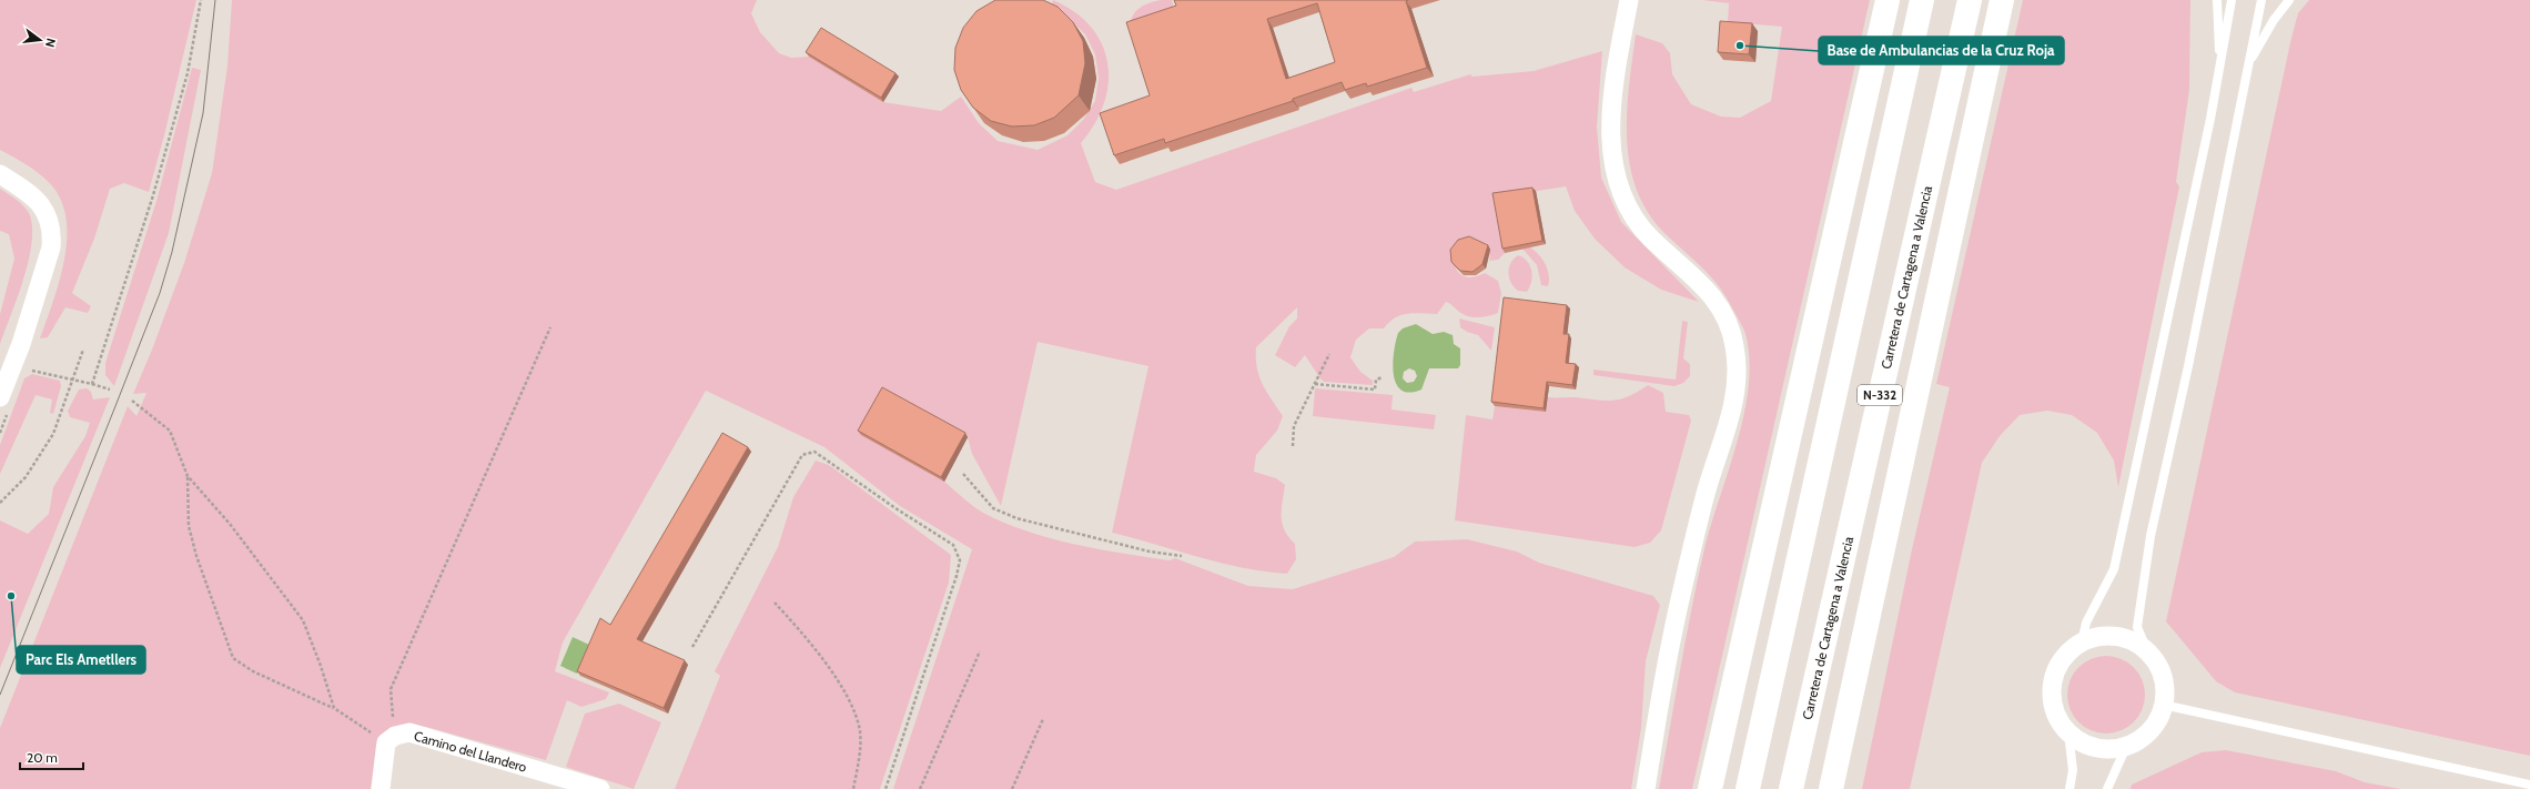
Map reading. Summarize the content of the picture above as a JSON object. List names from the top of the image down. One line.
{"streets":{"highway":["Carretera de Cartagena a Valencia","N-332"],"street":["Camino del Llandero"]},"places":["Base de Ambulancias de la Cruz Roja","Parc Els Ametllers"],"scale_bar":"20 m","north":"right"}
